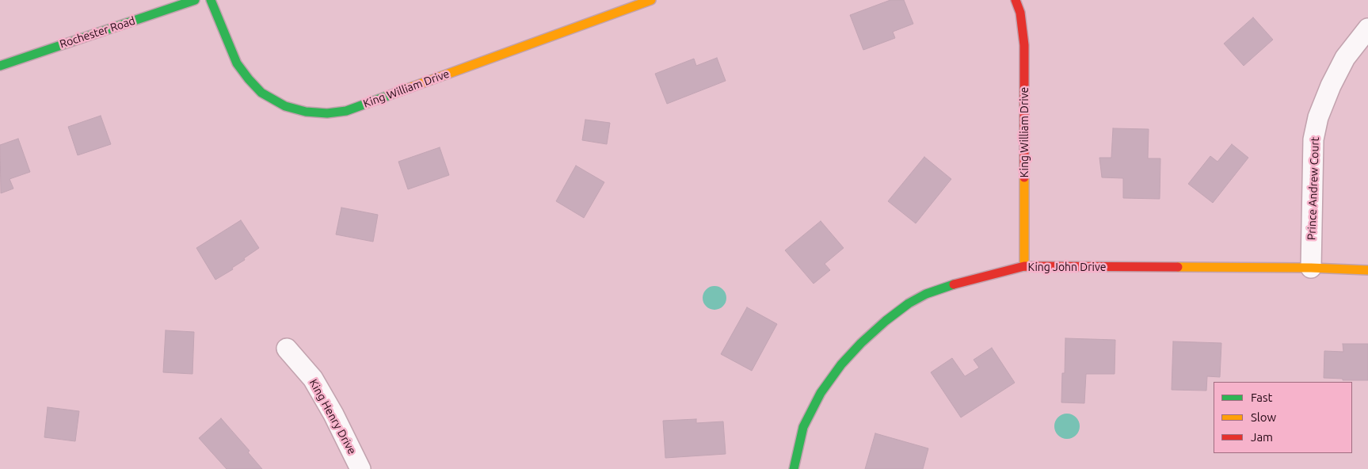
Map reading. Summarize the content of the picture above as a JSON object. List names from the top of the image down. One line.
{"streets":{"street":["Rochester Road","King William Drive","Prince Andrew Court","King John Drive","King Henry Drive"]},"crossings":[["King William Drive","King John Drive"],["Prince Andrew Court","King John Drive"]],"legend":["Fast","Slow","Jam"]}
